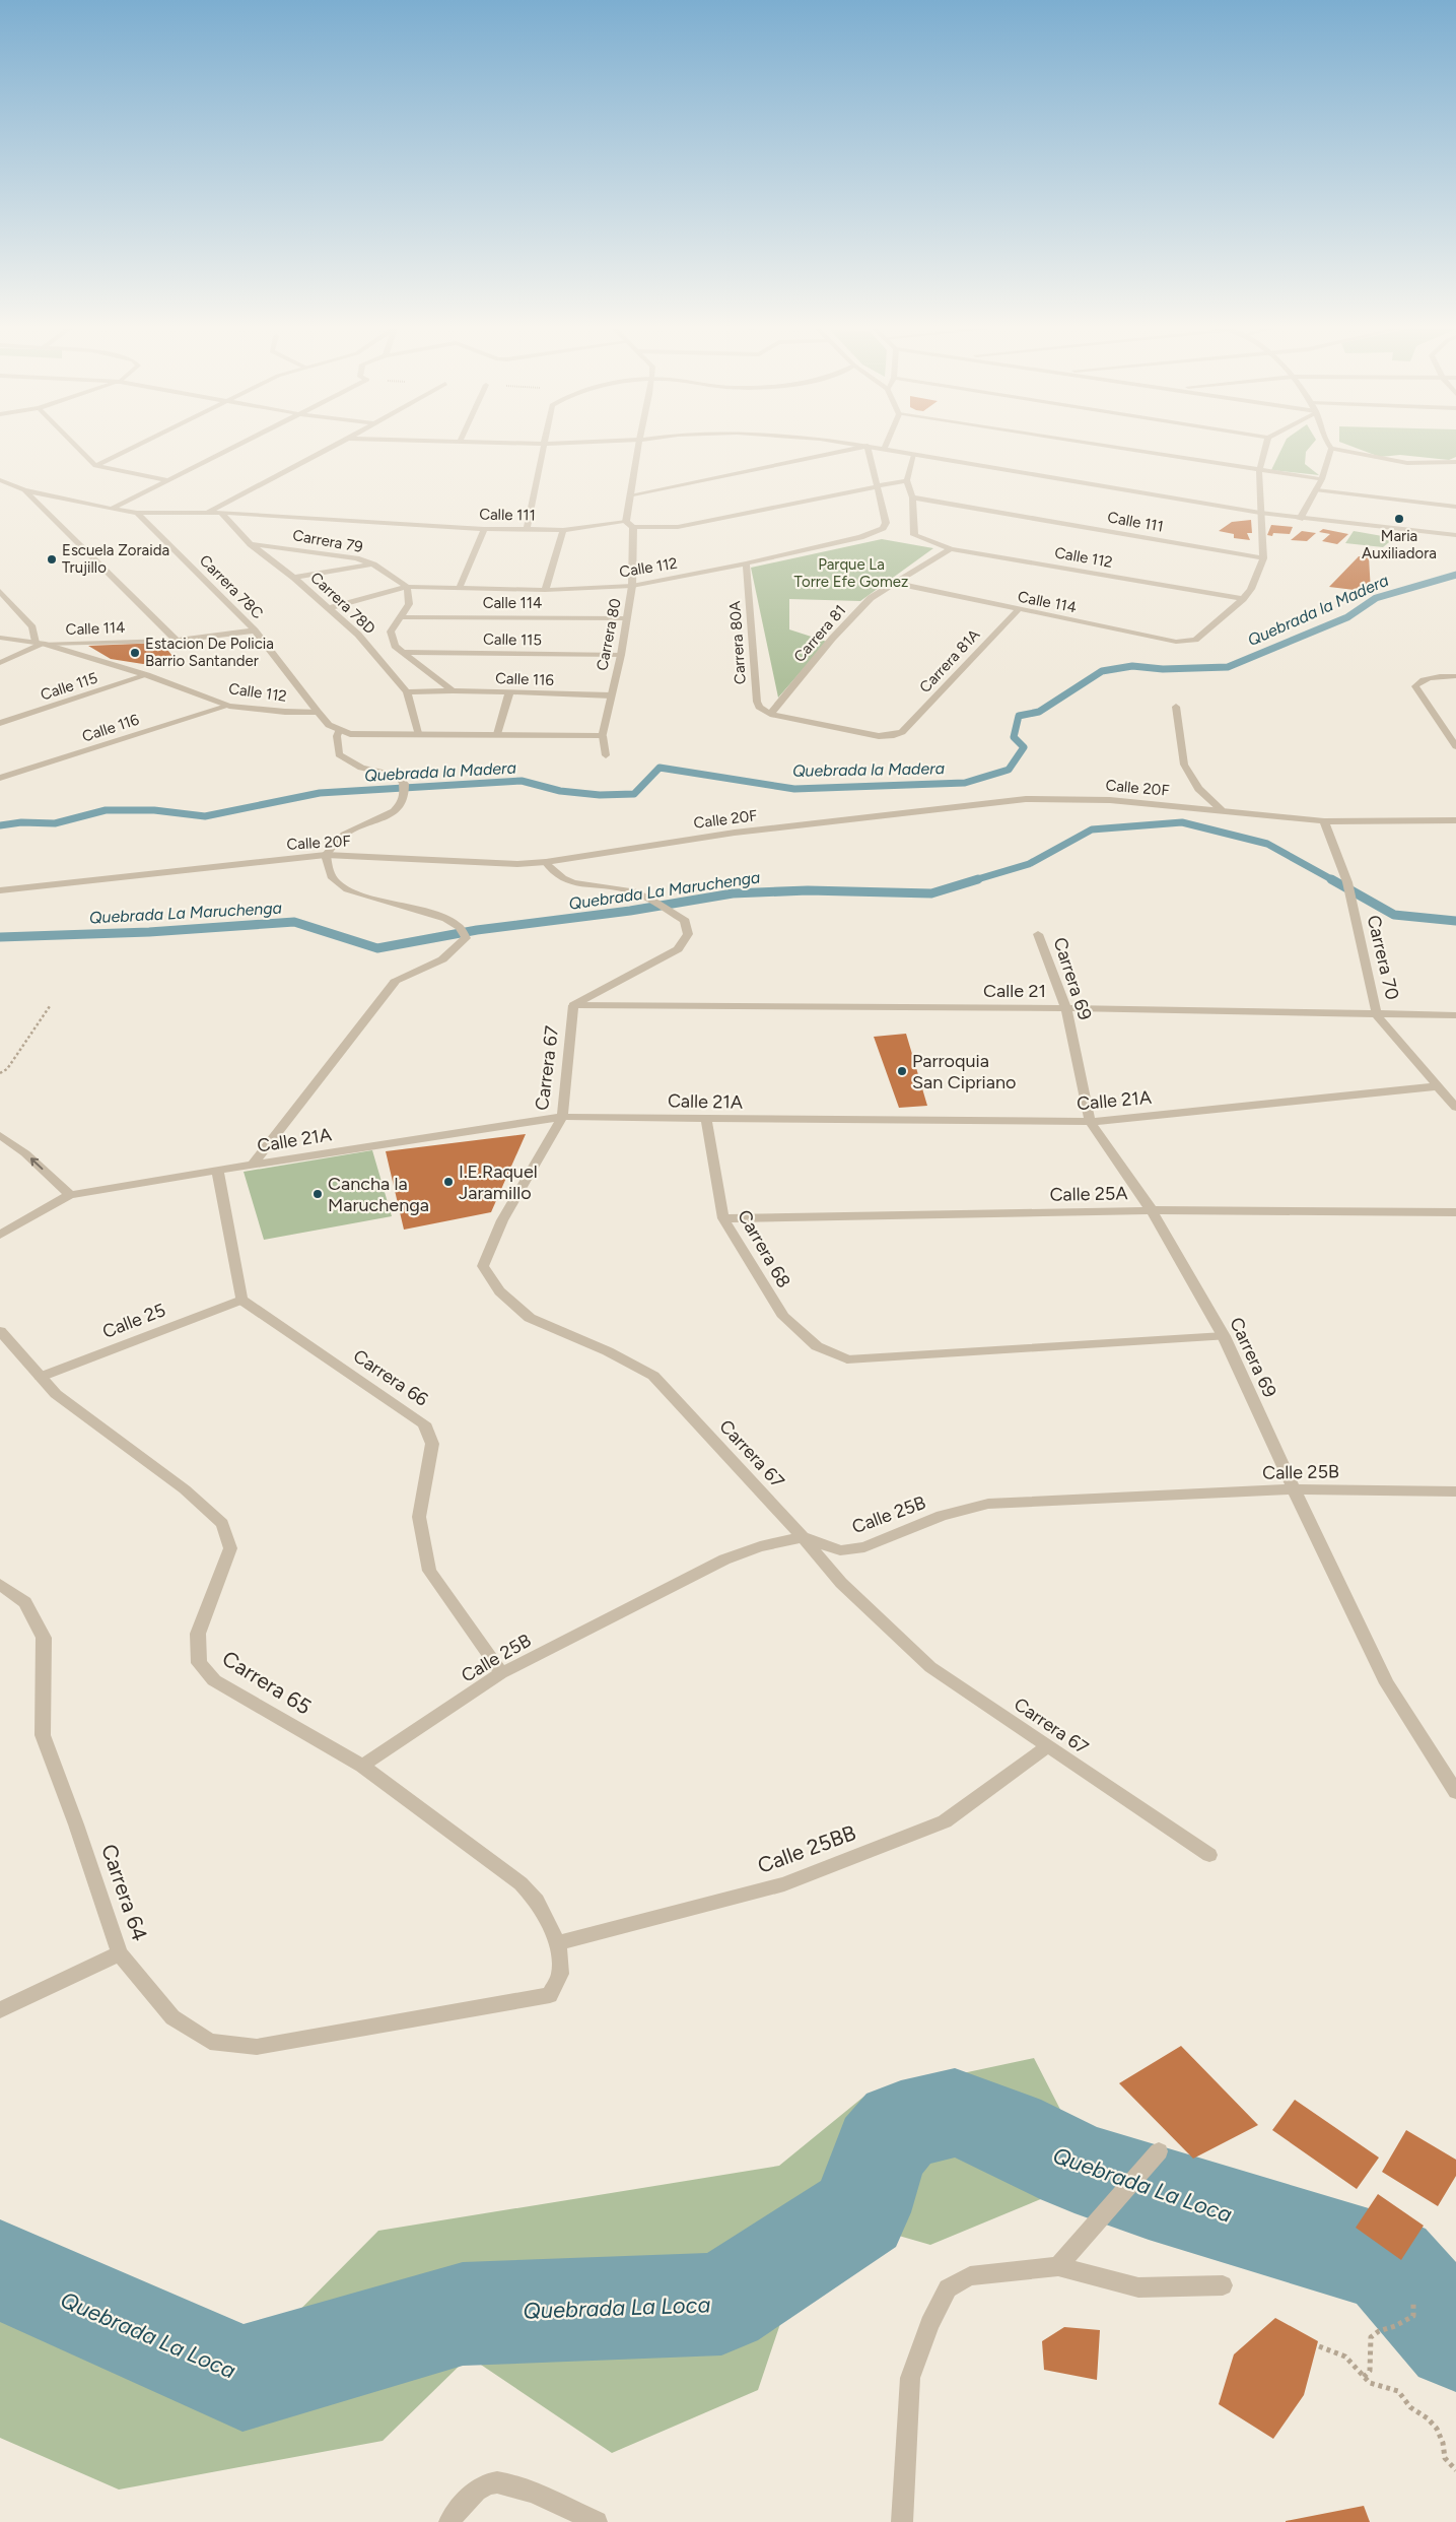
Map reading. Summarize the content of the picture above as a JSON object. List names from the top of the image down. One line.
{"streets":{"street":["Calle 111","Carrera 79","Calle 112","Carrera 78C","Calle 114","Carrera 78D","Carrera 81","Carrera 80","Calle 115","Carrera 80A","Carrera 81A","Calle 116","Calle 20F","Carrera 70","Carrera 69","Calle 21","Carrera 67","Calle 21A","Calle 25A","Carrera 68","Calle 25","Carrera 66","Calle 25B","Carrera 65","Calle 25BB","Carrera 64"]},"crossings":[["Calle 111","Calle 112"],["Calle 111","Carrera 78C"],["Calle 111","Carrera 78D"],["Carrera 79","Calle 112"],["Carrera 79","Carrera 78D"],["Calle 112","Carrera 78C"],["Calle 112","Calle 114"],["Calle 112","Carrera 78D"],["Calle 112","Carrera 81"],["Calle 112","Carrera 80"],["Calle 112","Calle 115"],["Calle 112","Carrera 80A"],["Calle 112","Calle 116"],["Carrera 78C","Calle 114"],["Calle 114","Carrera 81"],["Calle 114","Carrera 80"],["Calle 114","Carrera 81A"],["Carrera 78D","Calle 116"],["Carrera 81","Carrera 80A"],["Carrera 81","Carrera 81A"],["Carrera 80","Calle 115"],["Carrera 80","Calle 116"],["Carrera 80A","Carrera 81A"],["Calle 20F","Carrera 70"],["Carrera 70","Calle 21"],["Carrera 70","Calle 21A"],["Carrera 69","Calle 21"],["Carrera 69","Calle 21A"],["Carrera 69","Calle 25A"],["Carrera 69","Carrera 68"],["Carrera 69","Calle 25B"],["Calle 21","Carrera 67"],["Carrera 67","Calle 21A"],["Carrera 67","Calle 25B"],["Carrera 67","Calle 25BB"],["Calle 21A","Carrera 68"],["Calle 25A","Carrera 68"],["Calle 25","Carrera 66"],["Calle 25","Carrera 65"],["Carrera 66","Calle 25B"],["Calle 25B","Carrera 65"],["Carrera 65","Calle 25BB"],["Carrera 65","Carrera 64"]],"water":["Quebrada la Madera","Quebrada La Maruchenga","Quebrada La Loca"],"parks":["Parque La Torre Efe Gomez"],"places":["Maria Auxiliadora","Escuela Zoraida Trujillo","Estacion De Policia Barrio Santander","Parroquia San Cipriano","I.E.Raquel Jaramillo","Cancha la Maruchenga"]}
